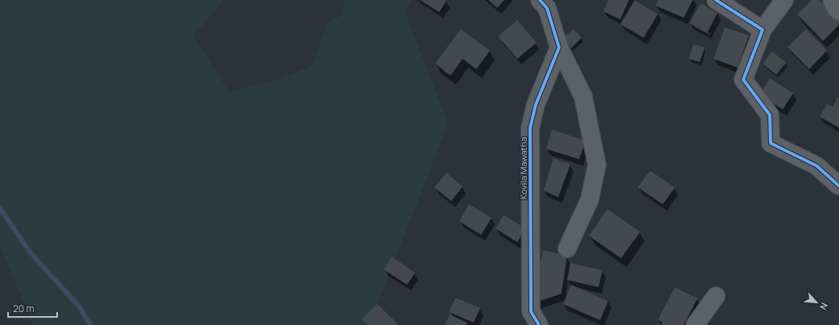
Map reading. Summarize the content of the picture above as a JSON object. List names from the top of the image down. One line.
{"streets":{"street":["Kovila Mawatha"]},"scale_bar":"20 m","north":"bottom right"}
